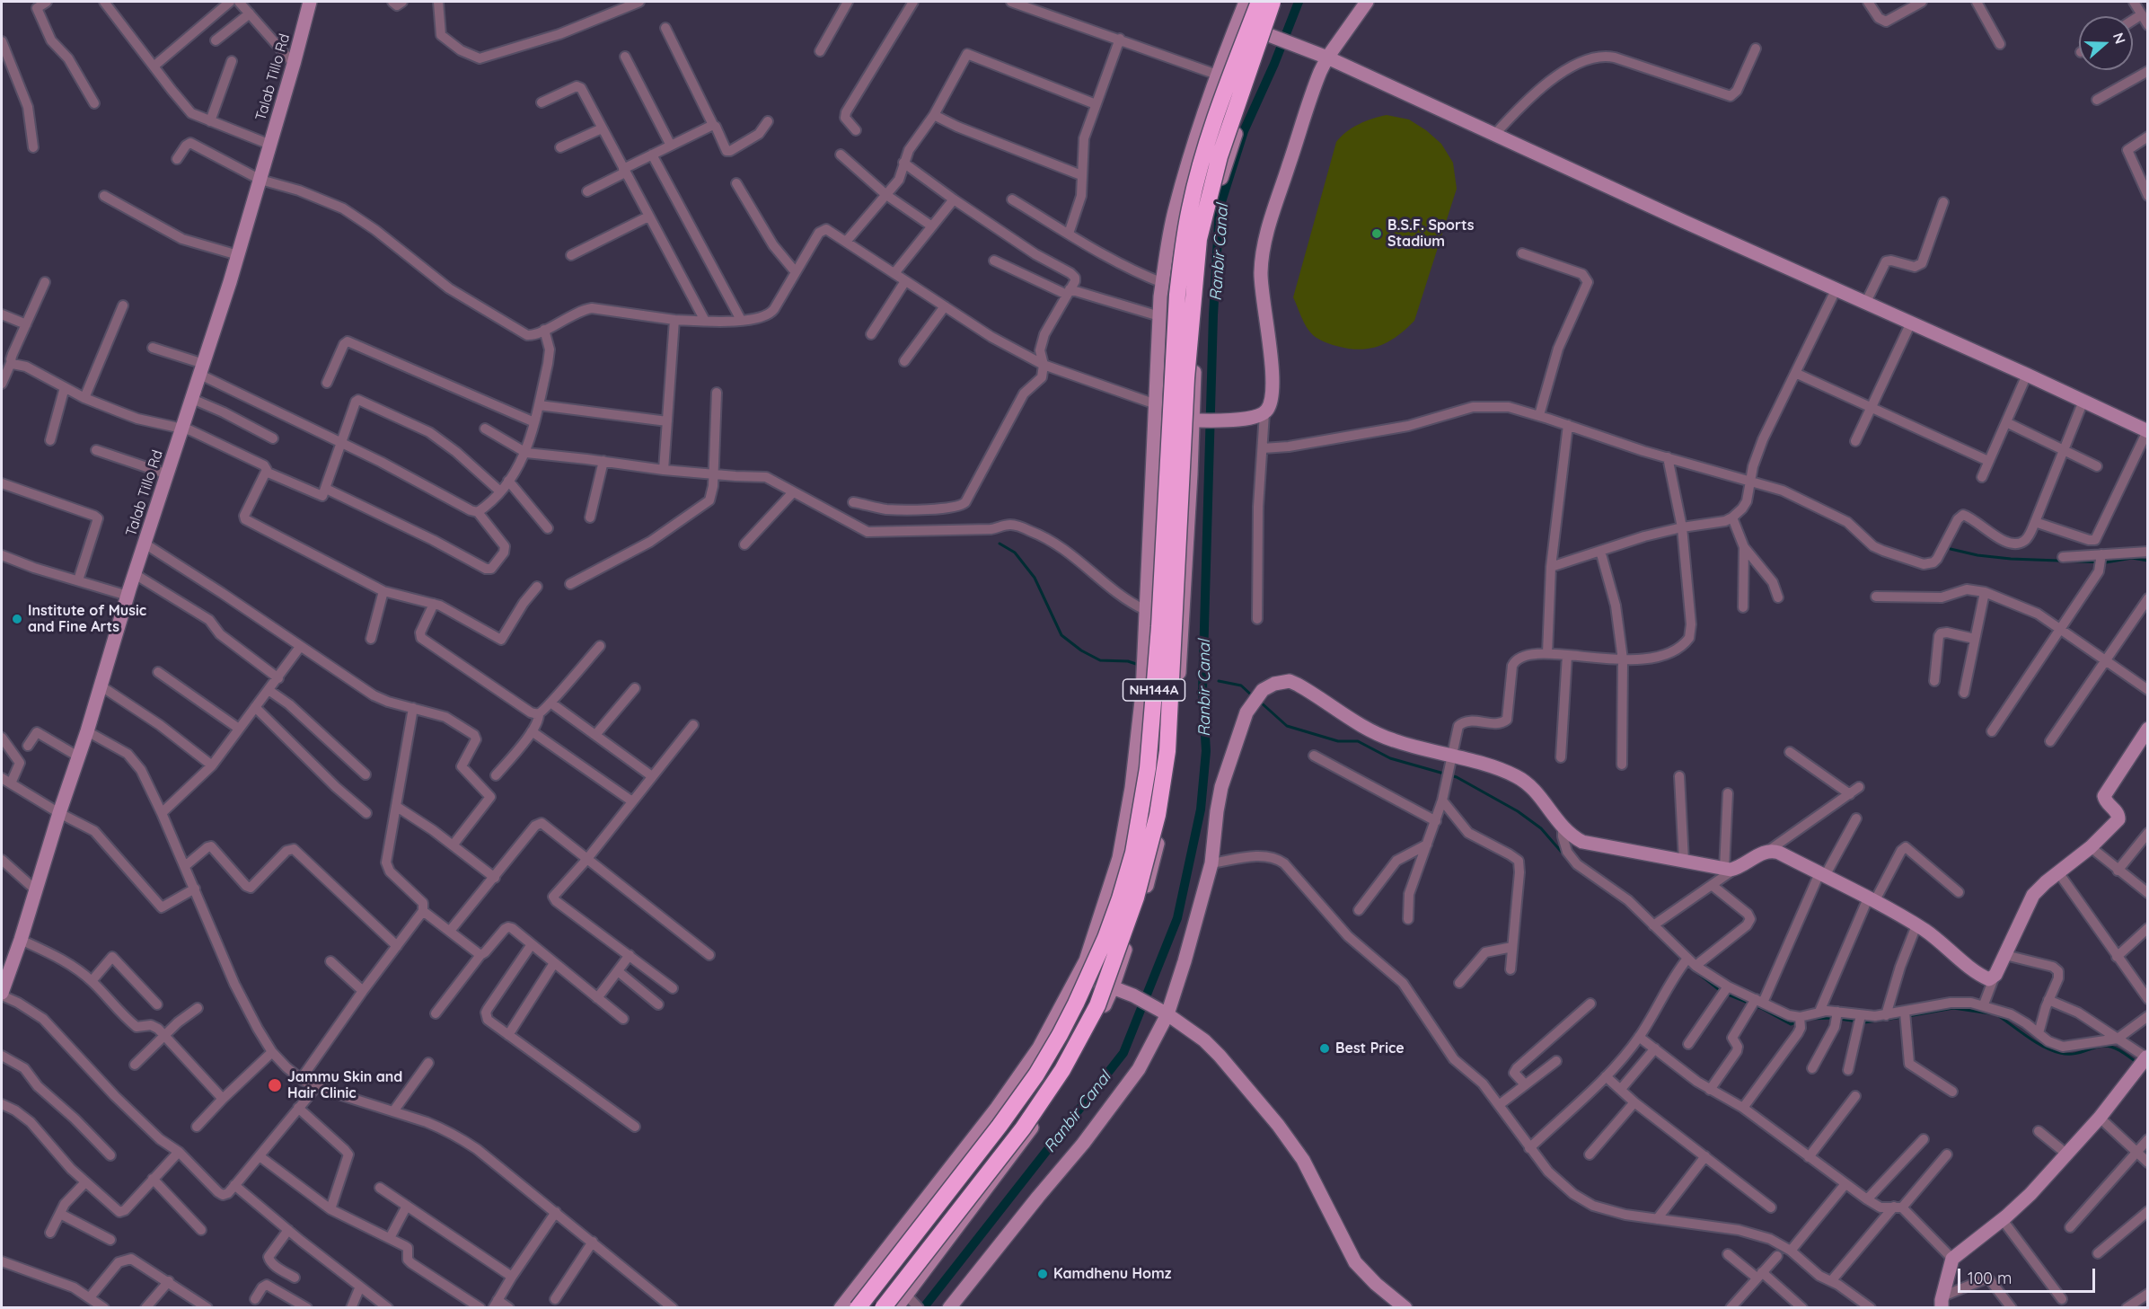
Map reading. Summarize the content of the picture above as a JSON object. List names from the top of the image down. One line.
{"streets":{"highway":["NH144A"],"street":["Talab Tillo Rd"]},"water":["Ranbir Canal"],"places":["B.S.F. Sports Stadium","Institute of Music and Fine Arts","Best Price","Jammu Skin and Hair Clinic","Kamdhenu Homz"],"scale_bar":"100 m","north":"right"}
